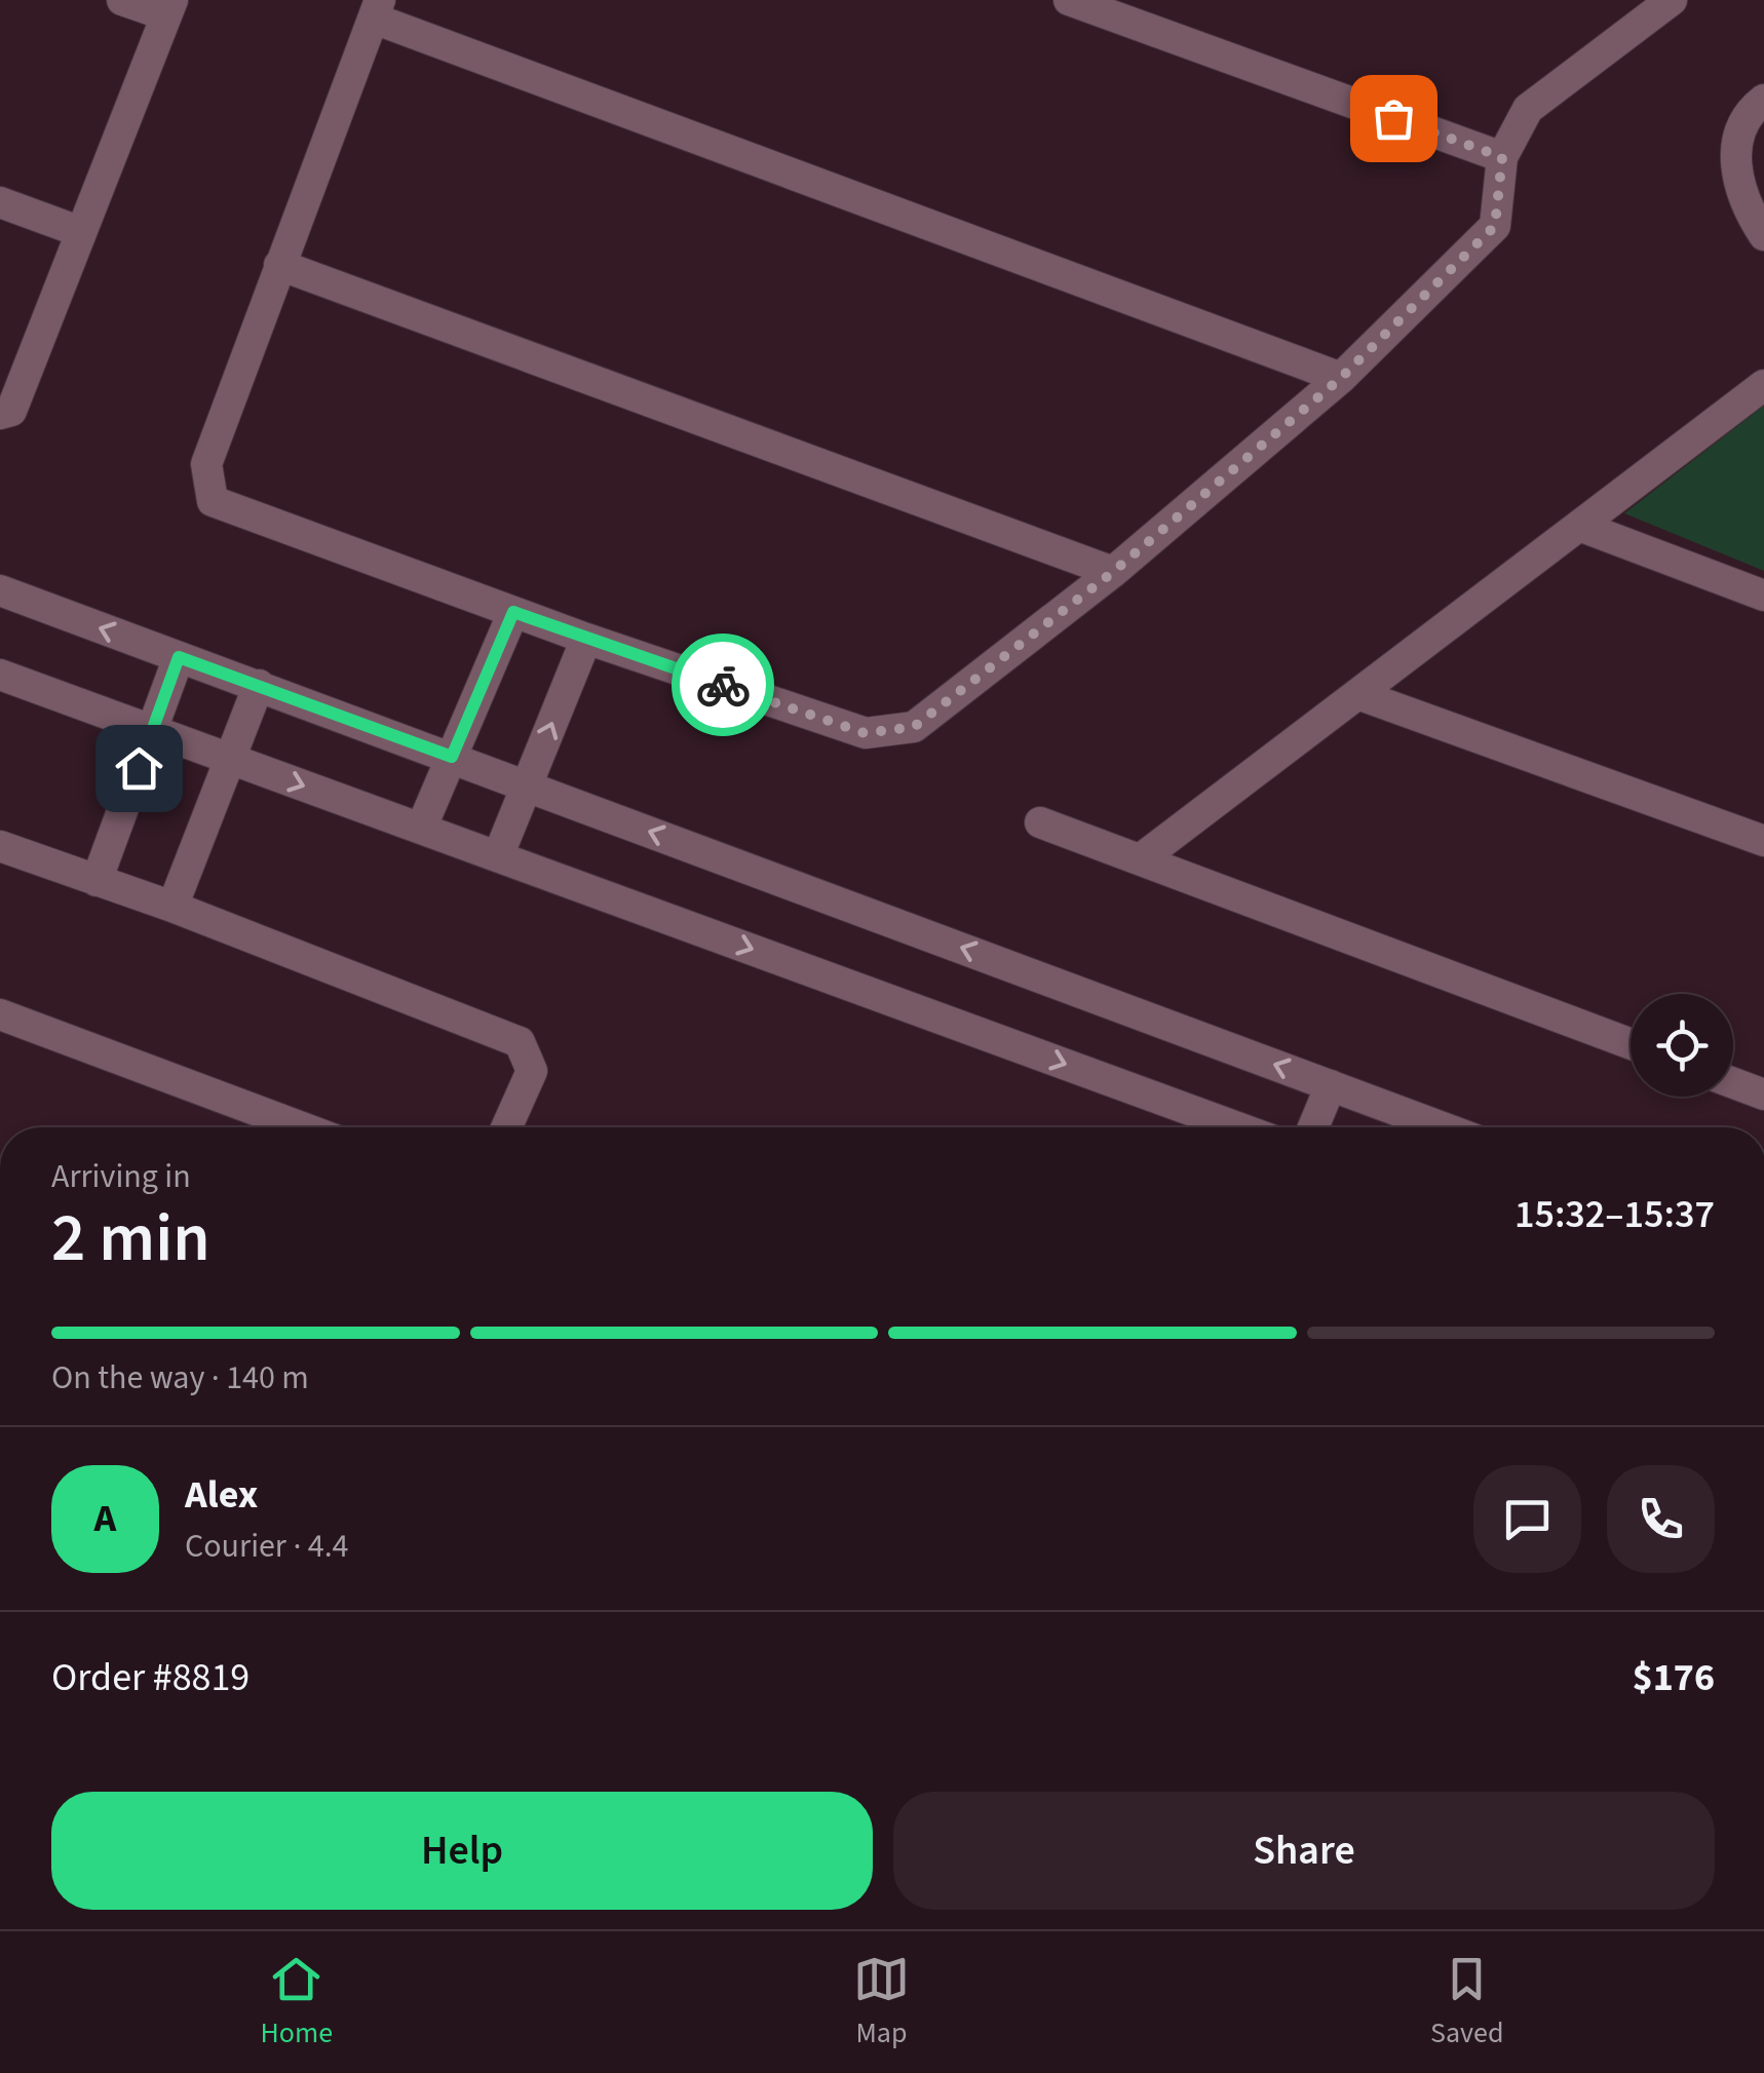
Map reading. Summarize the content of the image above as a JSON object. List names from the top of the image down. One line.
{"page":{"heading":["2 min","Arriving in","15:32–15:37"],"panel":["Alex","Courier · 4.4","Order #8819","$176"],"bar":"On the way · 140 m","round":"A","buttons":["Help","Share"],"tabs":["Home","Map","Saved"]}}
